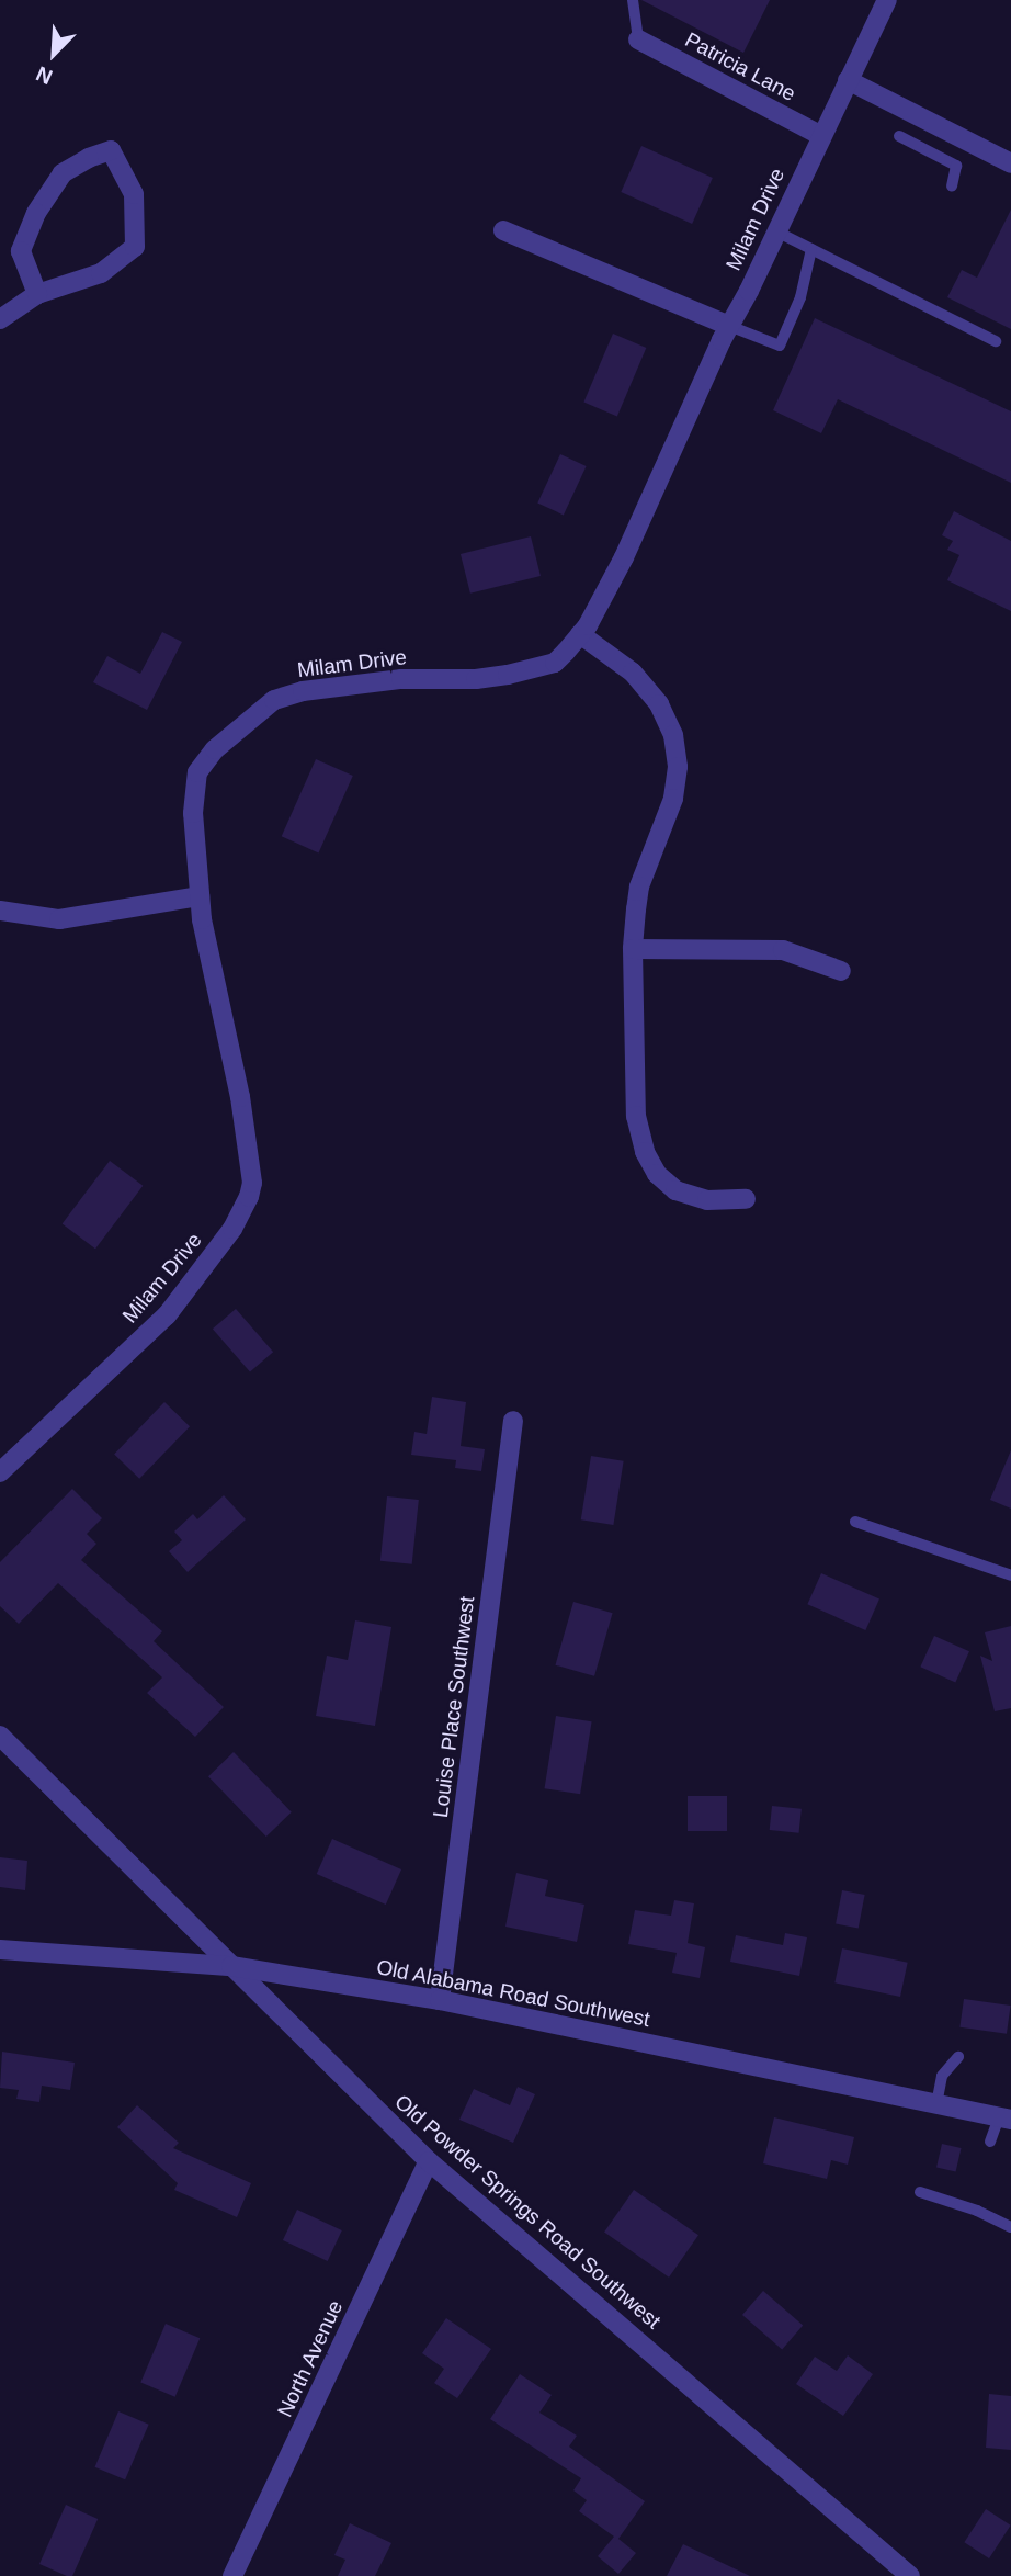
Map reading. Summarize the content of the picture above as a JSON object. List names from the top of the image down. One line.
{"streets":{"street":["Patricia Lane","Milam Drive","Louise Place Southwest","Old Alabama Road Southwest","Old Powder Springs Road Southwest","North Avenue"]},"crossings":[["Patricia Lane","Milam Drive"],["Louise Place Southwest","Old Alabama Road Southwest"],["Old Alabama Road Southwest","Old Powder Springs Road Southwest"],["Old Powder Springs Road Southwest","North Avenue"]],"north":"bottom left"}
